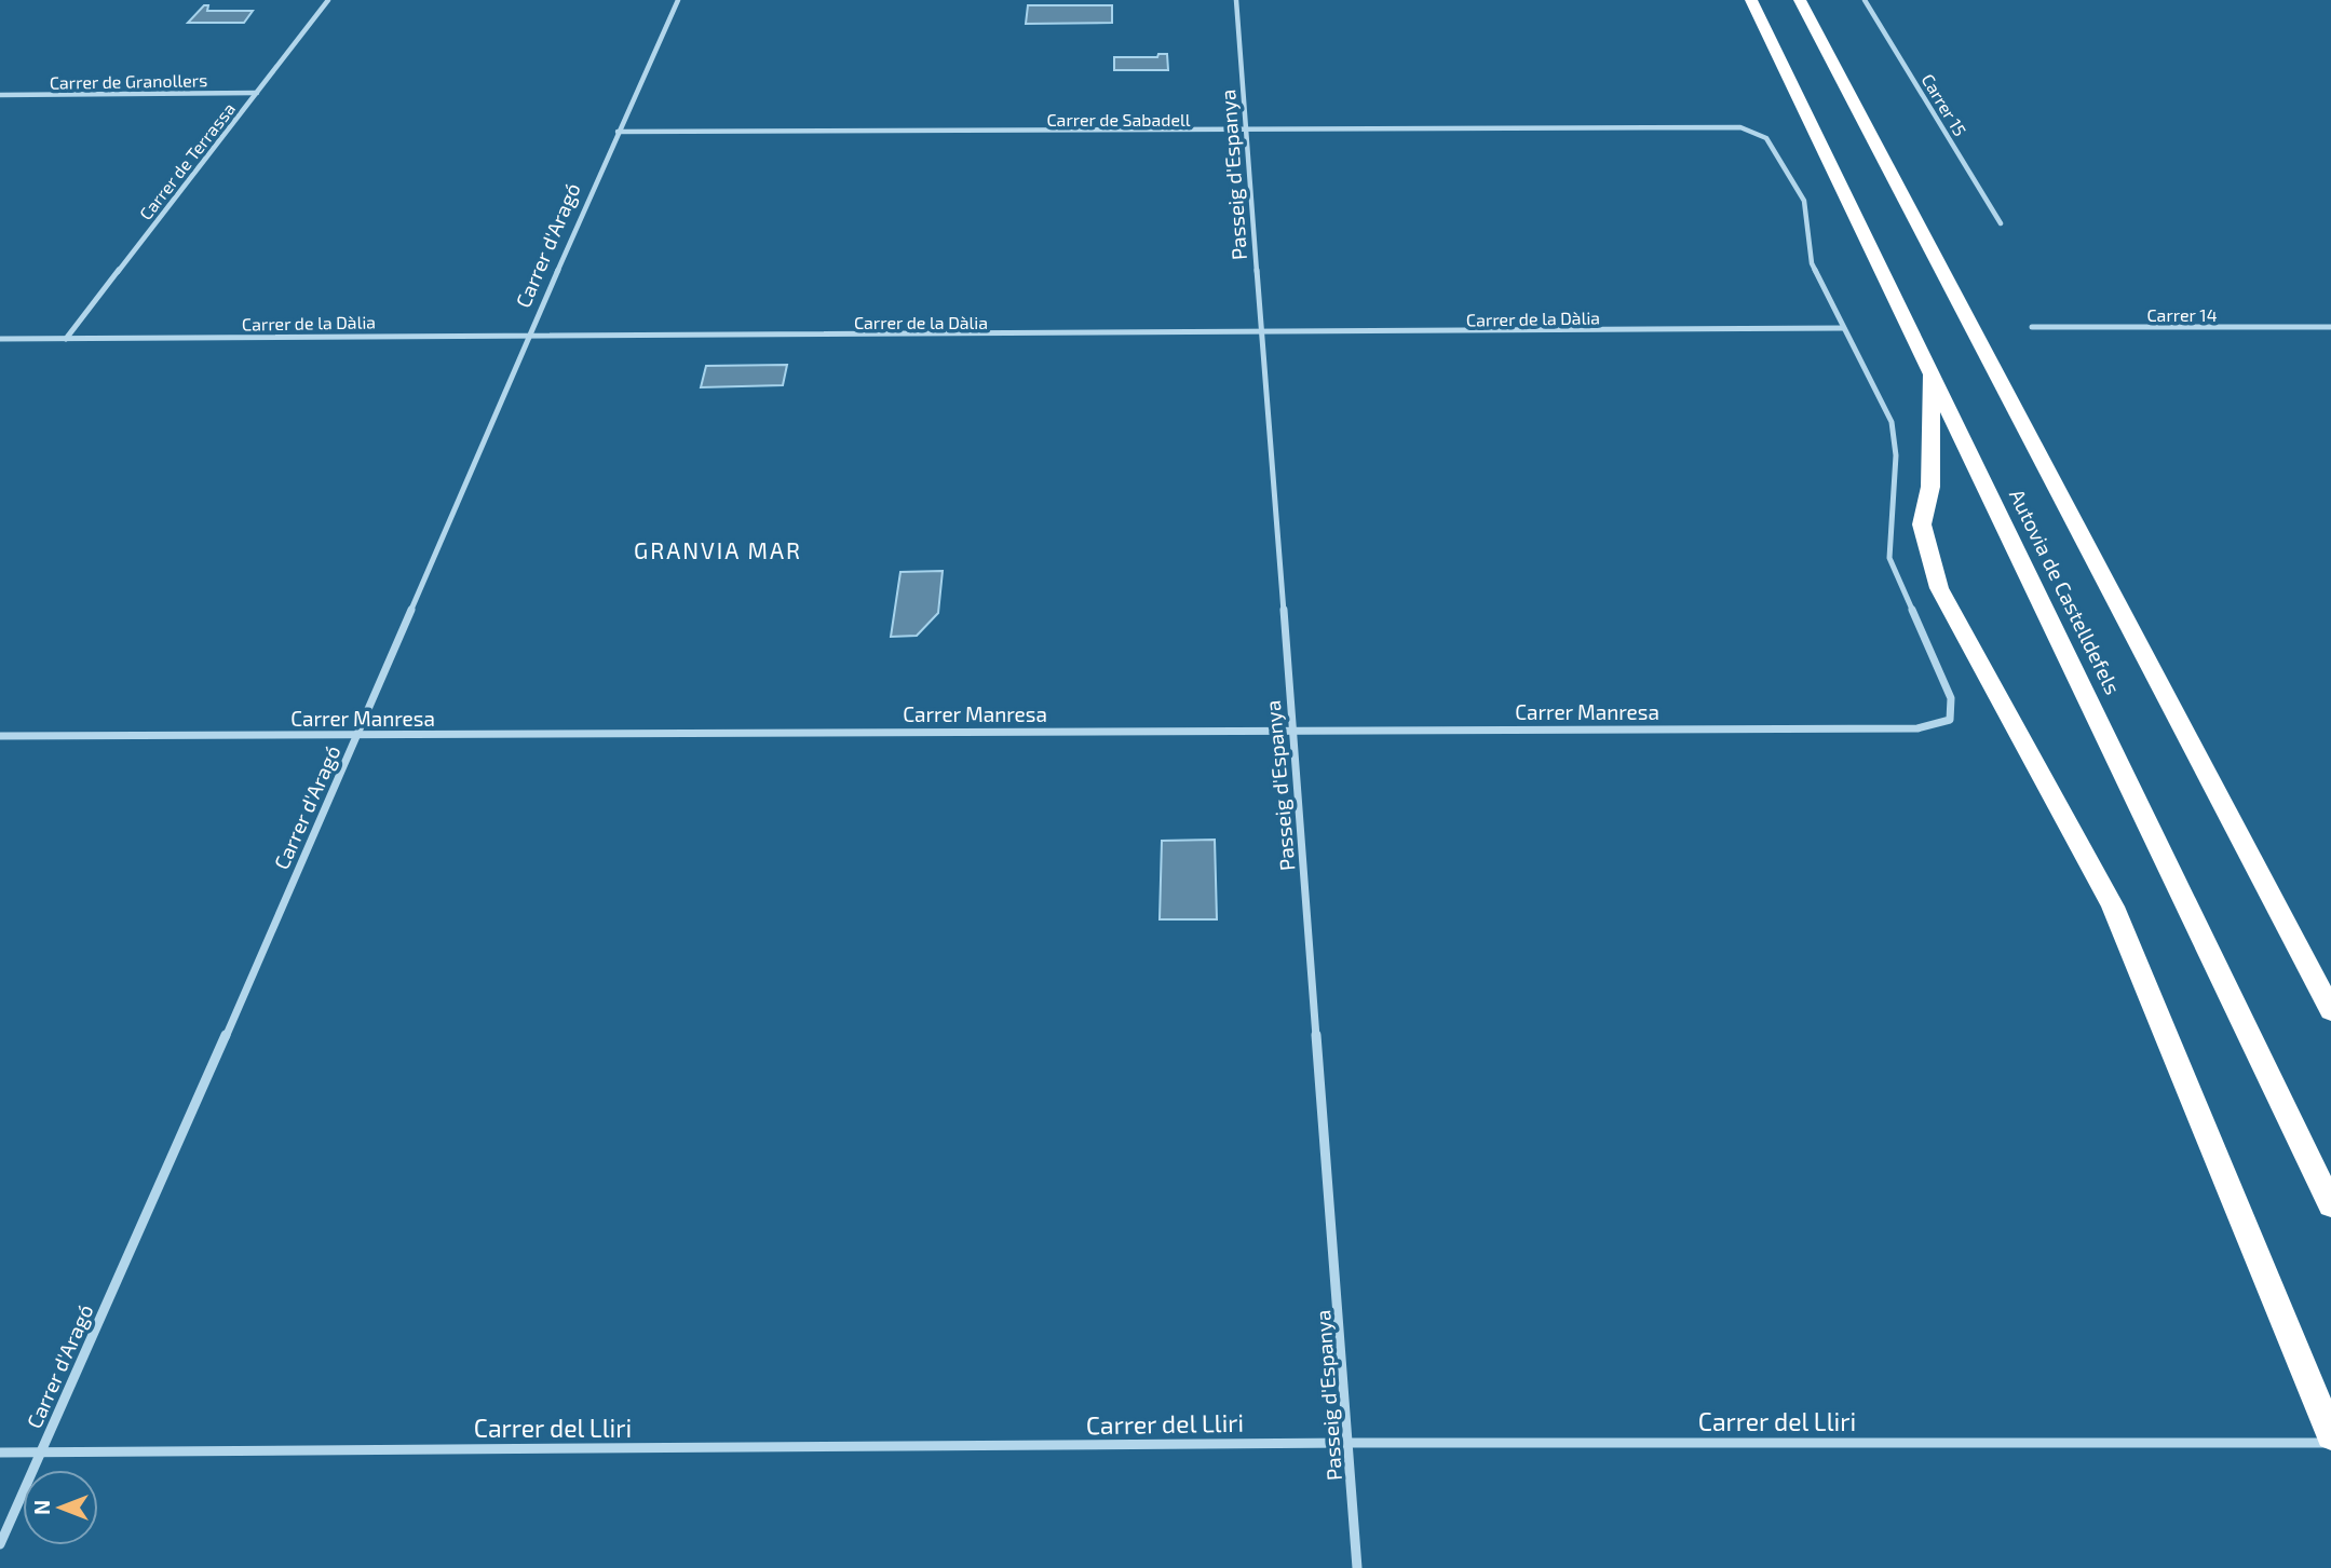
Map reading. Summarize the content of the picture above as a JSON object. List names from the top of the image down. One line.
{"streets":{"highway":["Autovia de Castelldefels"],"street":["Carrer de Granollers","Carrer 15","Carrer de Sabadell","Carrer de Terrassa","Passeig d'Espanya","Carrer d'Aragó","Carrer 14","Carrer de la Dàlia","Carrer Manresa","Carrer del Lliri"]},"crossings":[["Carrer de Granollers","Carrer de Terrassa"],["Carrer de Sabadell","Passeig d'Espanya"],["Carrer de Sabadell","Carrer d'Aragó"],["Carrer de Sabadell","Carrer de la Dàlia"],["Carrer de Sabadell","Carrer Manresa"],["Carrer de Terrassa","Carrer de la Dàlia"],["Passeig d'Espanya","Carrer de la Dàlia"],["Passeig d'Espanya","Carrer Manresa"],["Passeig d'Espanya","Carrer del Lliri"],["Carrer d'Aragó","Carrer de la Dàlia"],["Carrer d'Aragó","Carrer Manresa"],["Carrer d'Aragó","Carrer del Lliri"],["Carrer de la Dàlia","Carrer Manresa"]],"districts":["GRANVIA MAR"],"north":"left"}
